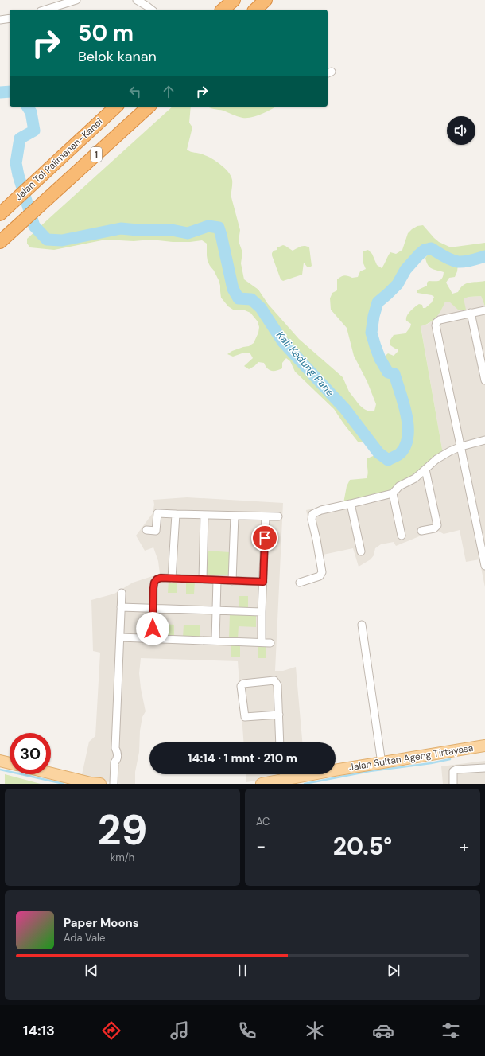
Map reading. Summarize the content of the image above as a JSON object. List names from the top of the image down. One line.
{"streets":{"highway":["1","Jalan Tol Palimanan–Kanci"],"main road":["Jalan Sultan Ageng Tirtayasa"]},"water":["Kali Kedung Pane"],"page":{"turn":["50 m","Belok kanan"],"limit":"30","trip":"14:14 · 1 mnt · 210 m","tile":[["29","km/h"],"AC"],"heat":["−","20.5°","+"],"song":["Paper Moons","Ada Vale"],"tabs":"14:13"}}
